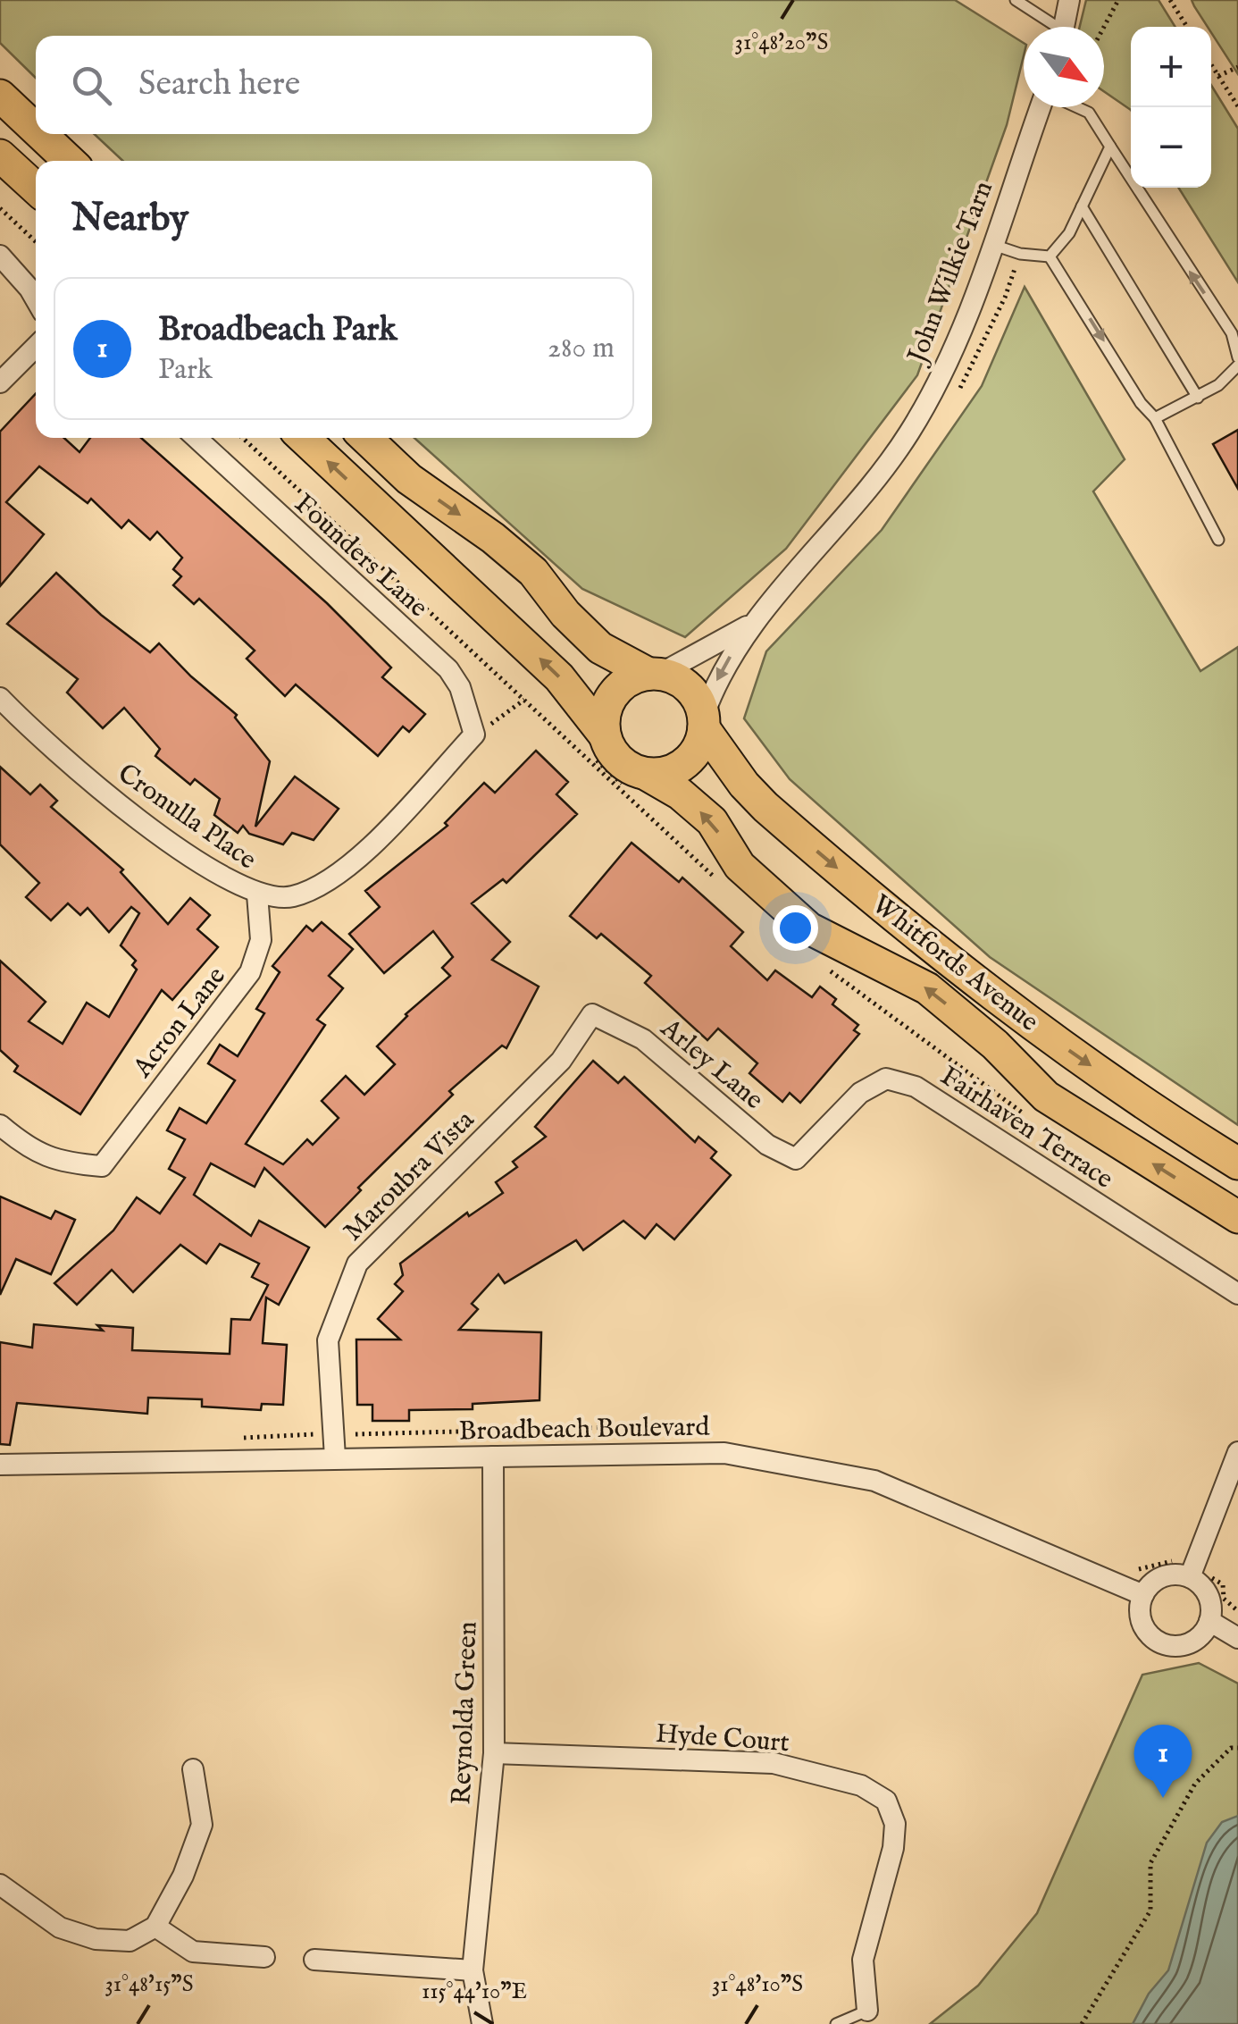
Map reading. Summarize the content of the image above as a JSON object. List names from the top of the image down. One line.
{"streets":{"main road":["Whitfords Avenue"],"street":["John Wilkie Tarn","Founders Lane","Cronulla Place","Acron Lane","Arley Lane","Fairhaven Terrace","Maroubra Vista","Broadbeach Boulevard","Reynolda Green","Hyde Court"]},"crossings":[["John Wilkie Tarn","Whitfords Avenue"],["Founders Lane","Cronulla Place"],["Cronulla Place","Acron Lane"],["Arley Lane","Fairhaven Terrace"],["Arley Lane","Maroubra Vista"],["Maroubra Vista","Broadbeach Boulevard"],["Broadbeach Boulevard","Reynolda Green"],["Reynolda Green","Hyde Court"]],"north":"bottom right","page":{"map_buttons":["+","−"],"search":"Search here","heading":"Nearby","list":[{"mark":"1","name":"Broadbeach Park","note":"Park","value":"280 m"}],"pins":"1"},"coordinates":["31°48'20\"S","31°48'15\"S","31°48'10\"S","115°44'10\"E"]}
